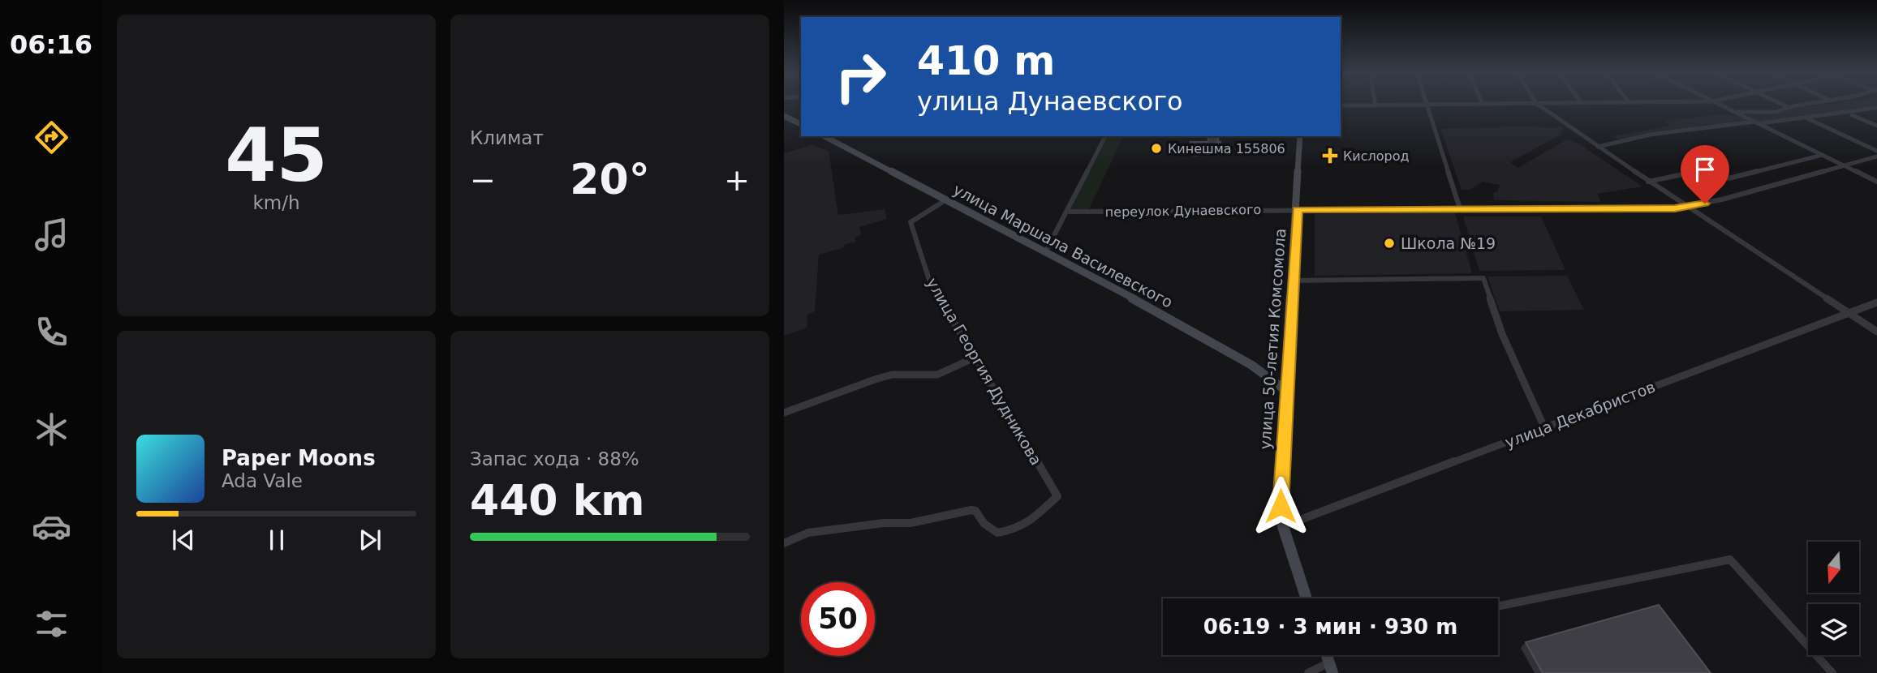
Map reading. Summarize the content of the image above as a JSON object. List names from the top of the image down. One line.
{"streets":{"street":["переулок Дунаевского","улица Маршала Василевского","улица 50-летия Комсомола","улица Георгия Дудникова","улица Декабристов"]},"crossings":[["переулок Дунаевского","улица 50-летия Комсомола"],["улица Маршала Василевского","улица 50-летия Комсомола"],["улица Маршала Василевского","улица Георгия Дудникова"],["улица 50-летия Комсомола","улица Декабристов"]],"places":{"other":["Кинешма 155806","Школа №19"],"health":["Кислород"]},"north":"bottom","page":{"tabs":"06:16","tile":[["45","km/h"],"Климат",["Запас хода · 88%","440 km"]],"turn":["410 m","улица Дунаевского"],"heat":["−","20°","+"],"song":["Paper Moons","Ada Vale"],"limit":"50","trip":"06:19 · 3 мин · 930 m"}}
